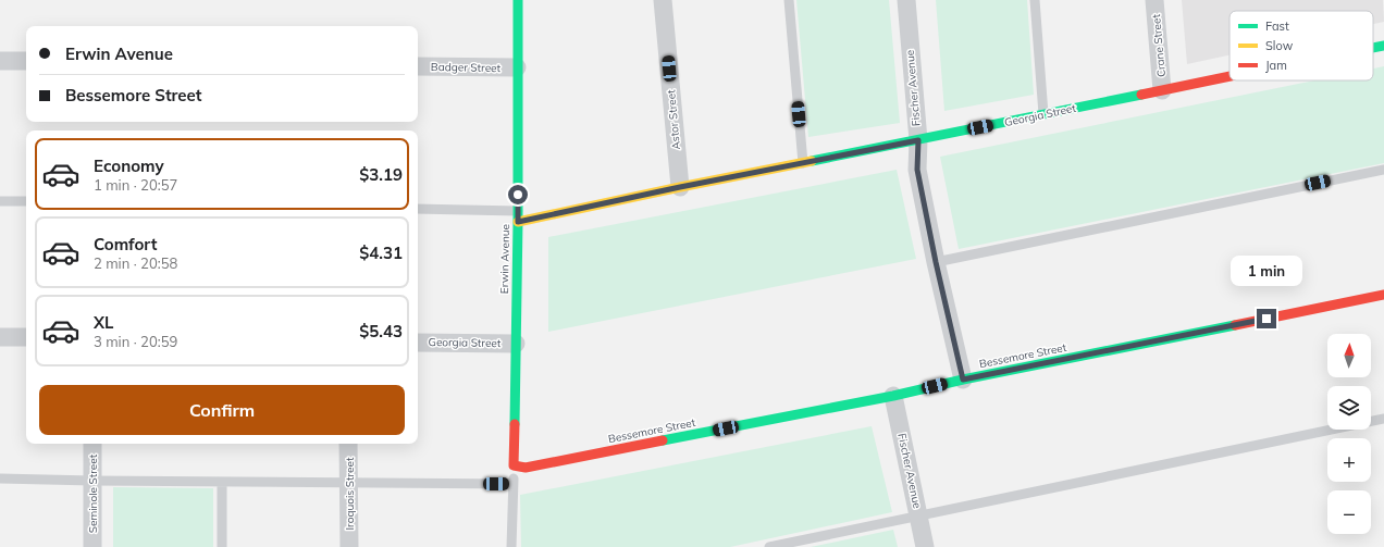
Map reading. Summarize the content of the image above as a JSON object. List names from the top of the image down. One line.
{"streets":{"street":["Crane Street","Badger Street","Fischer Avenue","Georgia Street","Astor Street","Erwin Avenue","Bessemore Street","Seminole Street","Iroquois Street"]},"crossings":[["Crane Street","Georgia Street"],["Badger Street","Erwin Avenue"],["Fischer Avenue","Georgia Street"],["Fischer Avenue","Bessemore Street"],["Georgia Street","Astor Street"],["Georgia Street","Erwin Avenue"],["Erwin Avenue","Bessemore Street"]],"legend":["Fast","Slow","Jam"],"north":"top","page":{"banner":["Erwin Avenue","Bessemore Street"],"list":[{"name":"Economy","note":"1 min · 20:57","value":"$3.19"},{"name":"Comfort","note":"2 min · 20:58","value":"$4.31"},{"name":"XL","note":"3 min · 20:59","value":"$5.43"}],"bubble":"1 min","map_buttons":["+","−"],"buttons":"Confirm"}}
